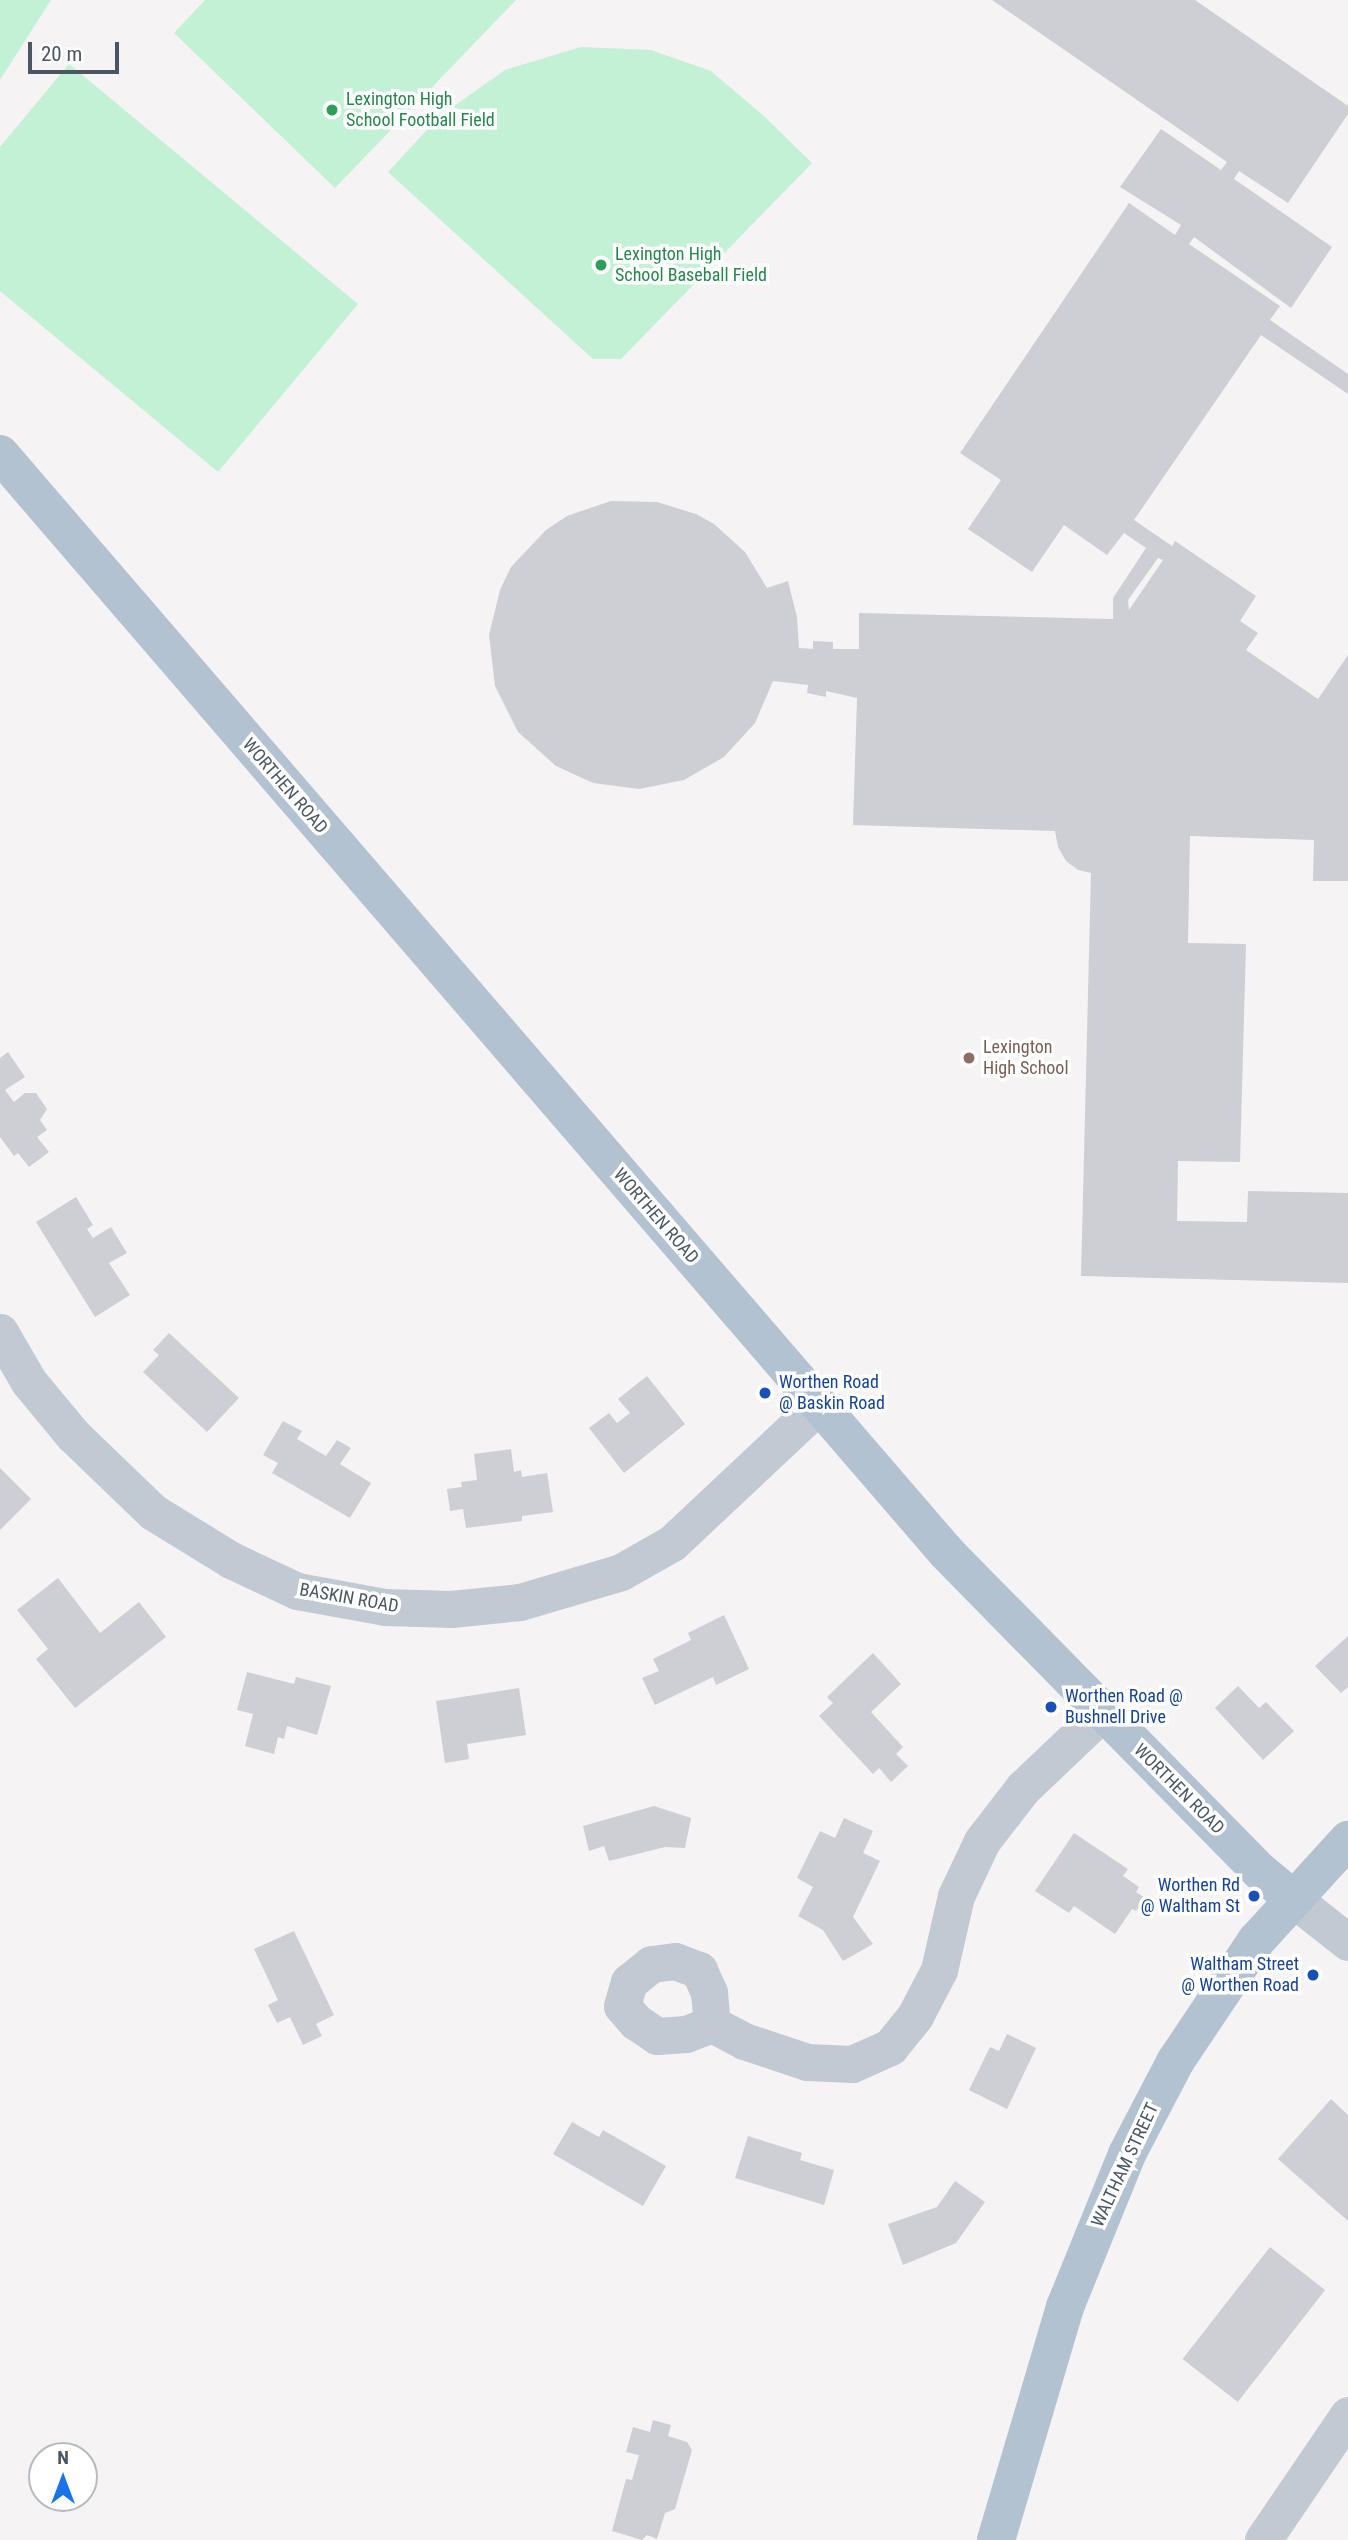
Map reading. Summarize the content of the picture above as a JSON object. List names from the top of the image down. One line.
{"streets":{"main road":["WORTHEN ROAD","WALTHAM STREET"],"street":["BASKIN ROAD"]},"crossings":[["WORTHEN ROAD","BASKIN ROAD"],["WORTHEN ROAD","WALTHAM STREET"]],"places":["Lexington High School Football Field","Lexington High School Baseball Field","Lexington High School","Worthen Road @ Baskin Road","Worthen Road @ Bushnell Drive","Worthen Rd @ Waltham St","Waltham Street @ Worthen Road"],"scale_bar":"20 m","north":"top"}
